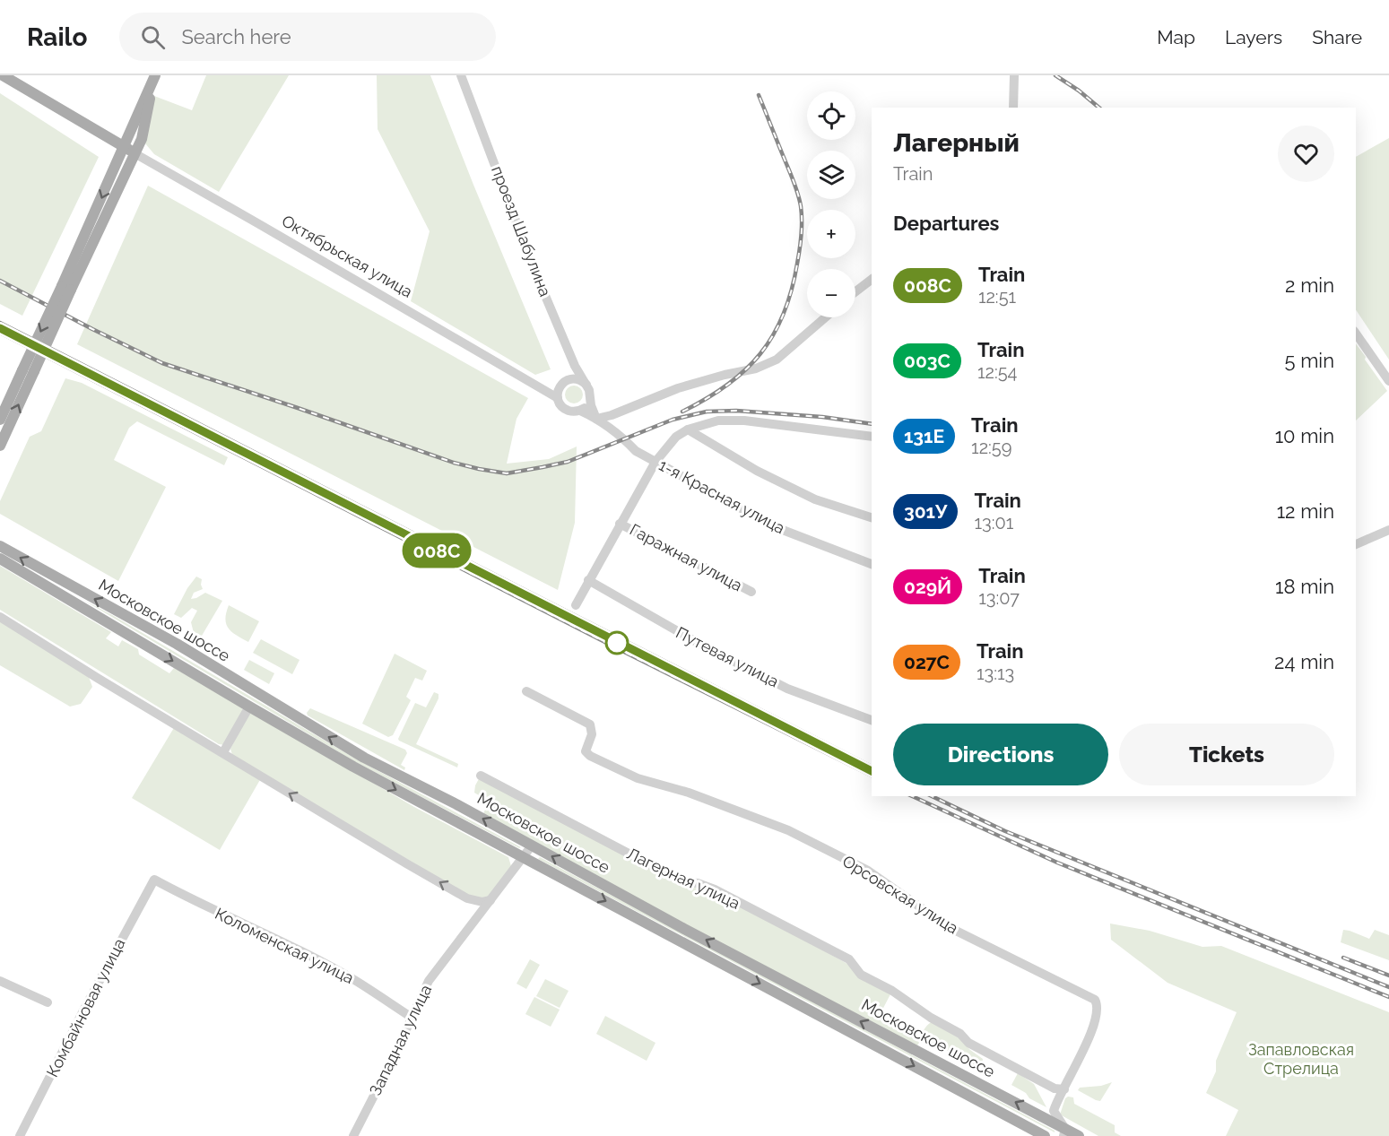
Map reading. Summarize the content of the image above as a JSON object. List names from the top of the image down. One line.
{"streets":{"main road":["Октябрьская улица","Московское шоссе"],"street":["проезд Шабулина","1-я Красная улица","Гаражная улица","Путевая улица","Лагерная улица","Орсовская улица","Коломенская улица","Комбайновая улица","Западная улица"]},"crossings":[["проезд Шабулина","Октябрьская улица"],["проезд Шабулина","1-я Красная улица"],["Октябрьская улица","1-я Красная улица"],["Московское шоссе","Западная улица"],["Лагерная улица","Орсовская улица"],["Коломенская улица","Комбайновая улица"],["Коломенская улица","Западная улица"]],"parks":["Запавловская Стрелица"],"page":{"header":"Railo","search":"Search here","nav":["Map","Layers","Share"],"on_map":"008С","map_buttons":["+","−"],"heading":[["Лагерный","Train"],"Departures"],"list":[{"mark":"008С","name":"Train","note":"12:51","value":"2 min"},{"mark":"003С","name":"Train","note":"12:54","value":"5 min"},{"mark":"131Е","name":"Train","note":"12:59","value":"10 min"},{"mark":"301У","name":"Train","note":"13:01","value":"12 min"},{"mark":"029Й","name":"Train","note":"13:07","value":"18 min"},{"mark":"027С","name":"Train","note":"13:13","value":"24 min"}],"buttons":["Directions","Tickets"]}}
